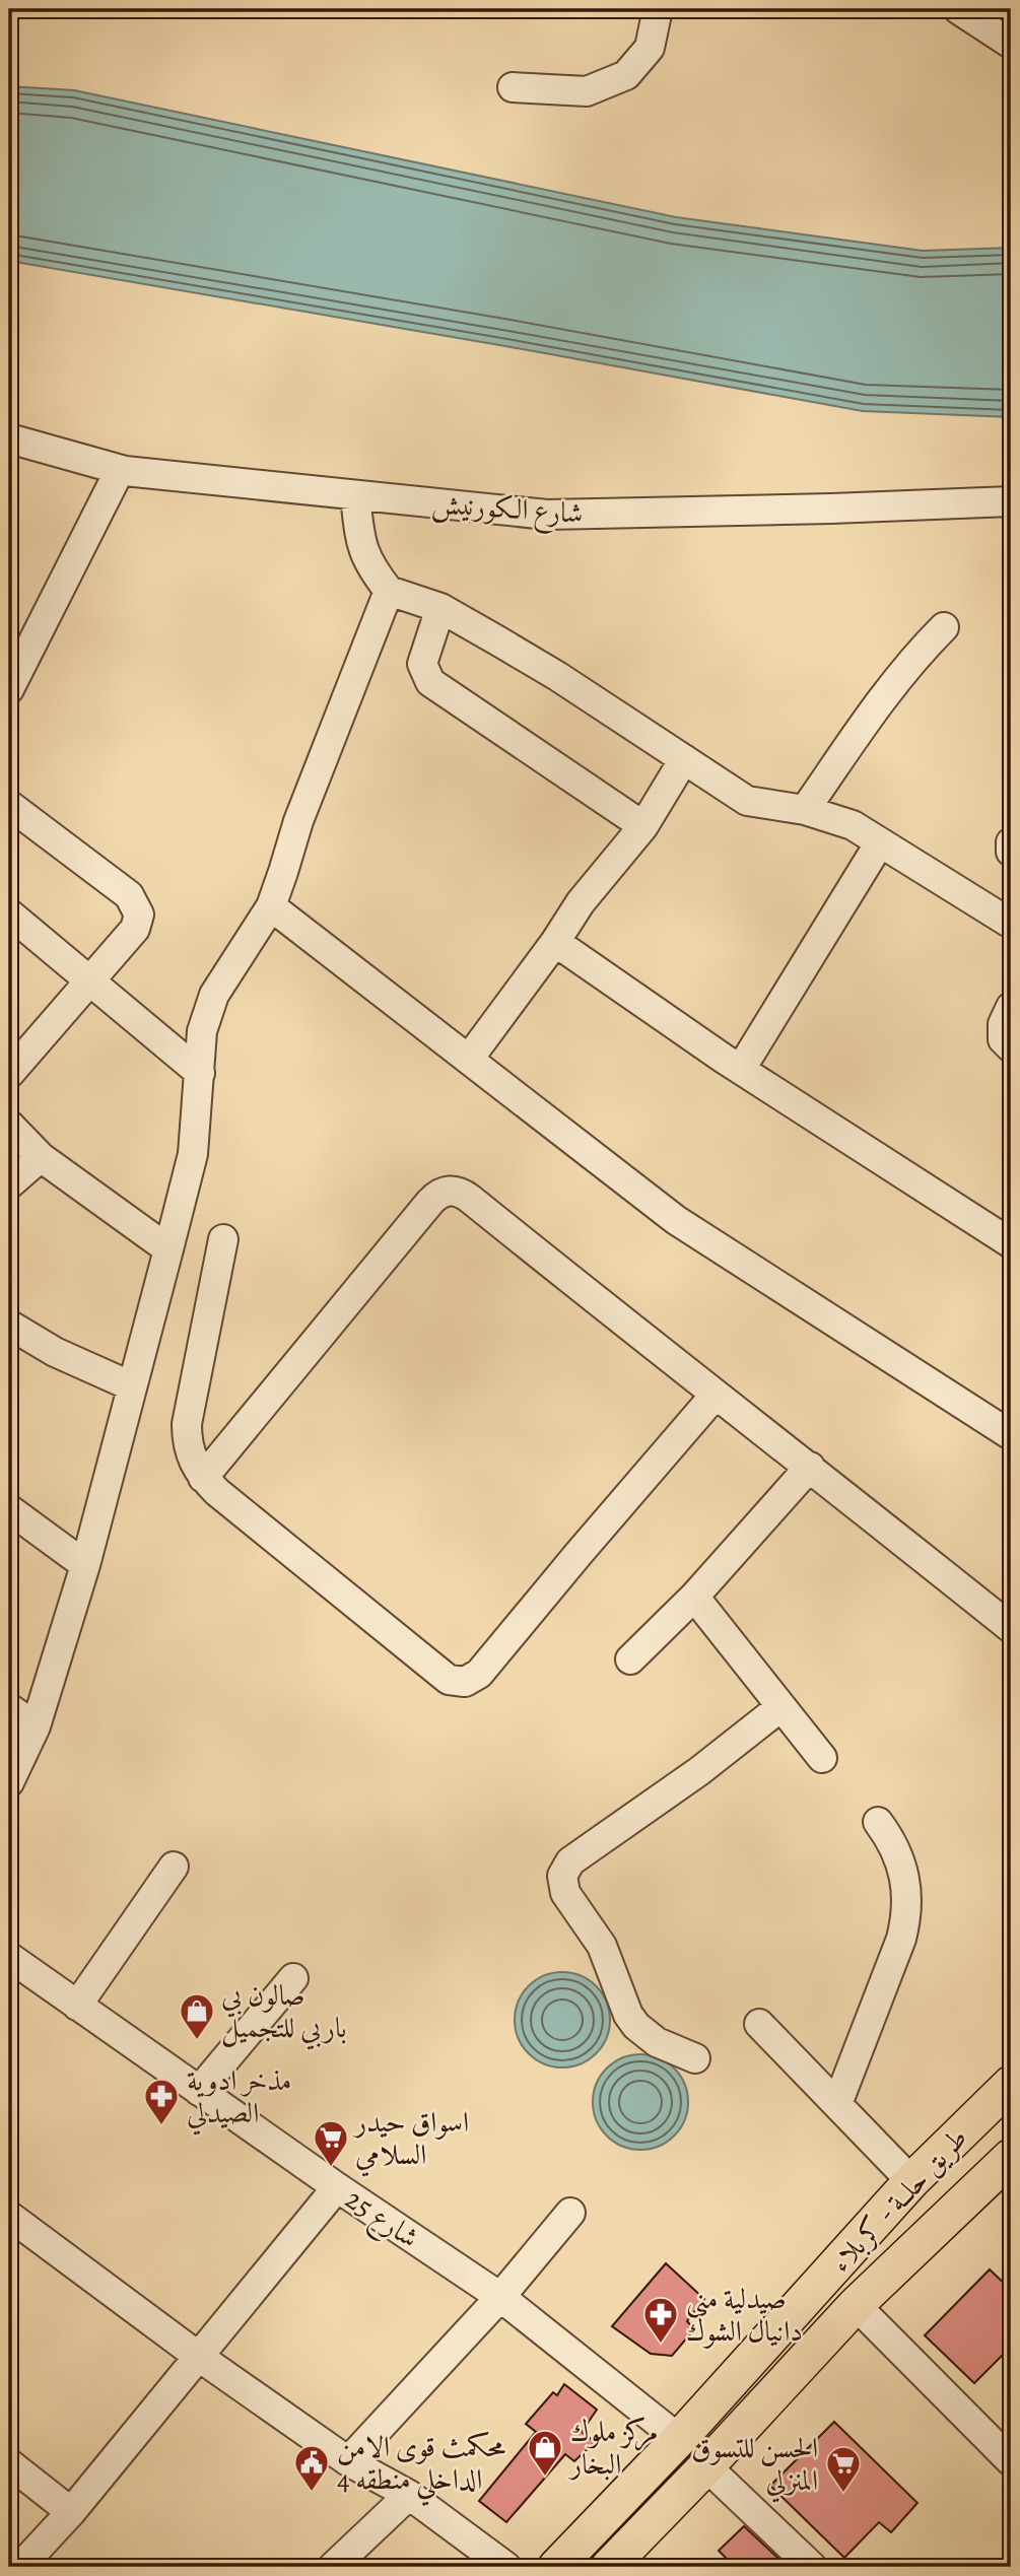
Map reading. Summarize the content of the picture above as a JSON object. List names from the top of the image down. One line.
{"streets":{"main road":["طريق حلــة - كربلاء"],"street":["شارع الكورنيش","شارع 25"]},"crossings":[["طريق حلــة - كربلاء","شارع 25"]],"places":{"shop":["صالون بي باربي للتجميل","مركز ملوك البخار"],"pharmacy":["مذخر ادوية الصيدلي","صيدلية منى دانيال الشوك"],"supermarket":["اسواق حيدر السلامي","الحسن للتسوق المنزلي"],"public building":["محكمث قوى الامن الداخلي منطقه 4"]}}
